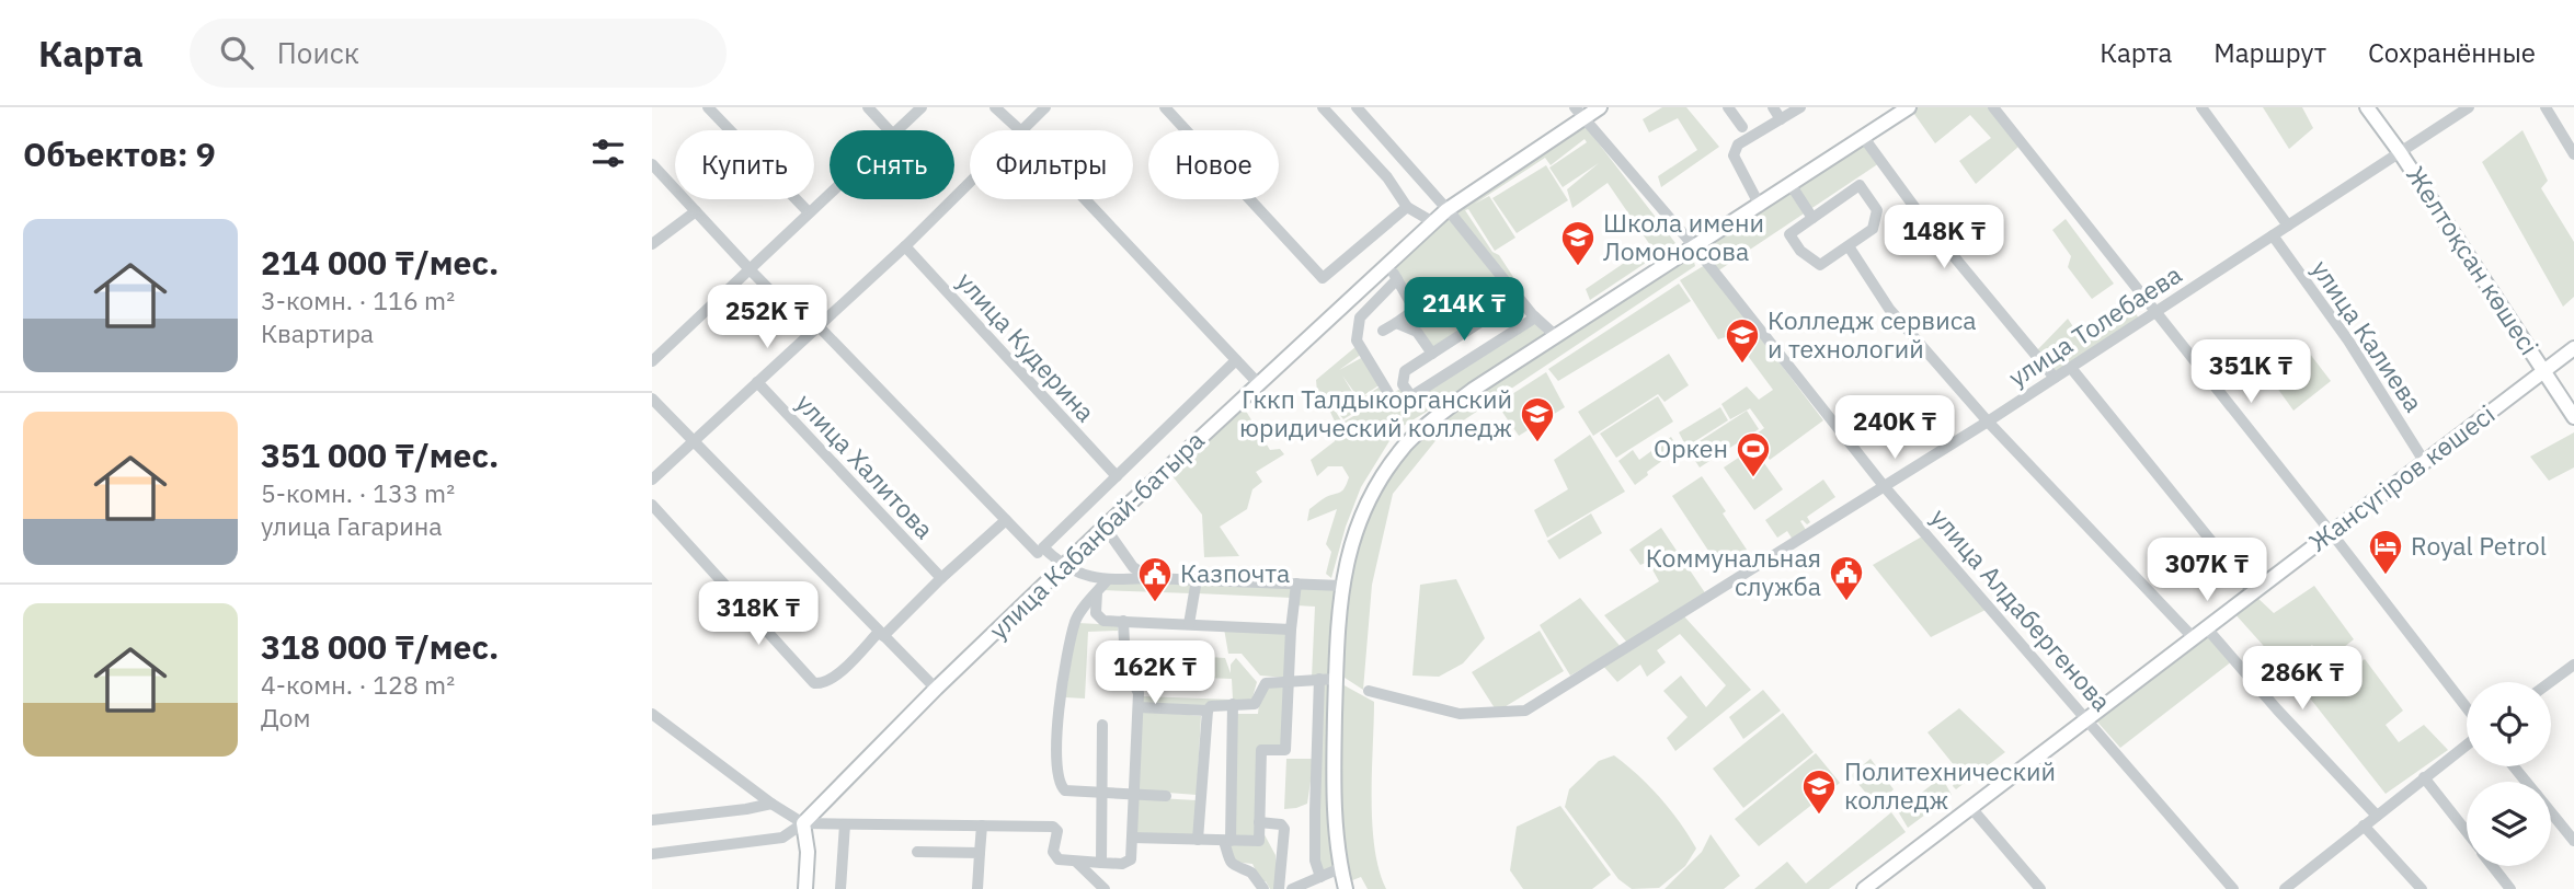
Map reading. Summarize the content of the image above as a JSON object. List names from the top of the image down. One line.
{"streets":{"main road":["Желтоқсан көшесі","Жансүгіров көшесі","улица Кабанбай-батыра"],"street":["улица Толебаева","улица Калиева","улица Кудерина","улица Халитова","улица Алдабергенова"]},"crossings":[["Желтоқсан көшесі","улица Толебаева"],["Желтоқсан көшесі","Жансүгіров көшесі"],["улица Толебаева","улица Калиева"],["улица Толебаева","улица Алдабергенова"],["улица Калиева","Жансүгіров көшесі"],["Жансүгіров көшесі","улица Алдабергенова"],["улица Кабанбай-батыра","улица Алдабергенова"]],"places":{"school or university":["Школа имени Ломоносова","Колледж сервиса и технологий","Гккп Талдыкорганский юридический колледж","Политехнический колледж"],"sports":["Оркен"],"hotel":["Royal Petrol"],"public building":["Коммунальная служба","Казпочта"]},"page":{"header":"Карта","search":"Поиск","nav":["Карта","Маршрут","Сохранённые"],"heading":"Объектов: 9","chip":["Купить","Снять","Фильтры","Новое"],"list":[{"name":"214 000 ₸/мес.","note":"3-комн. · 116 m² · Квартира"},{"name":"351 000 ₸/мес.","note":"5-комн. · 133 m² · улица Гагарина"},{"name":"318 000 ₸/мес.","note":"4-комн. · 128 m² · Дом"}],"price":["148K ₸","214K ₸","252K ₸","351K ₸","240K ₸","307K ₸","318K ₸","162K ₸","286K ₸"]}}
